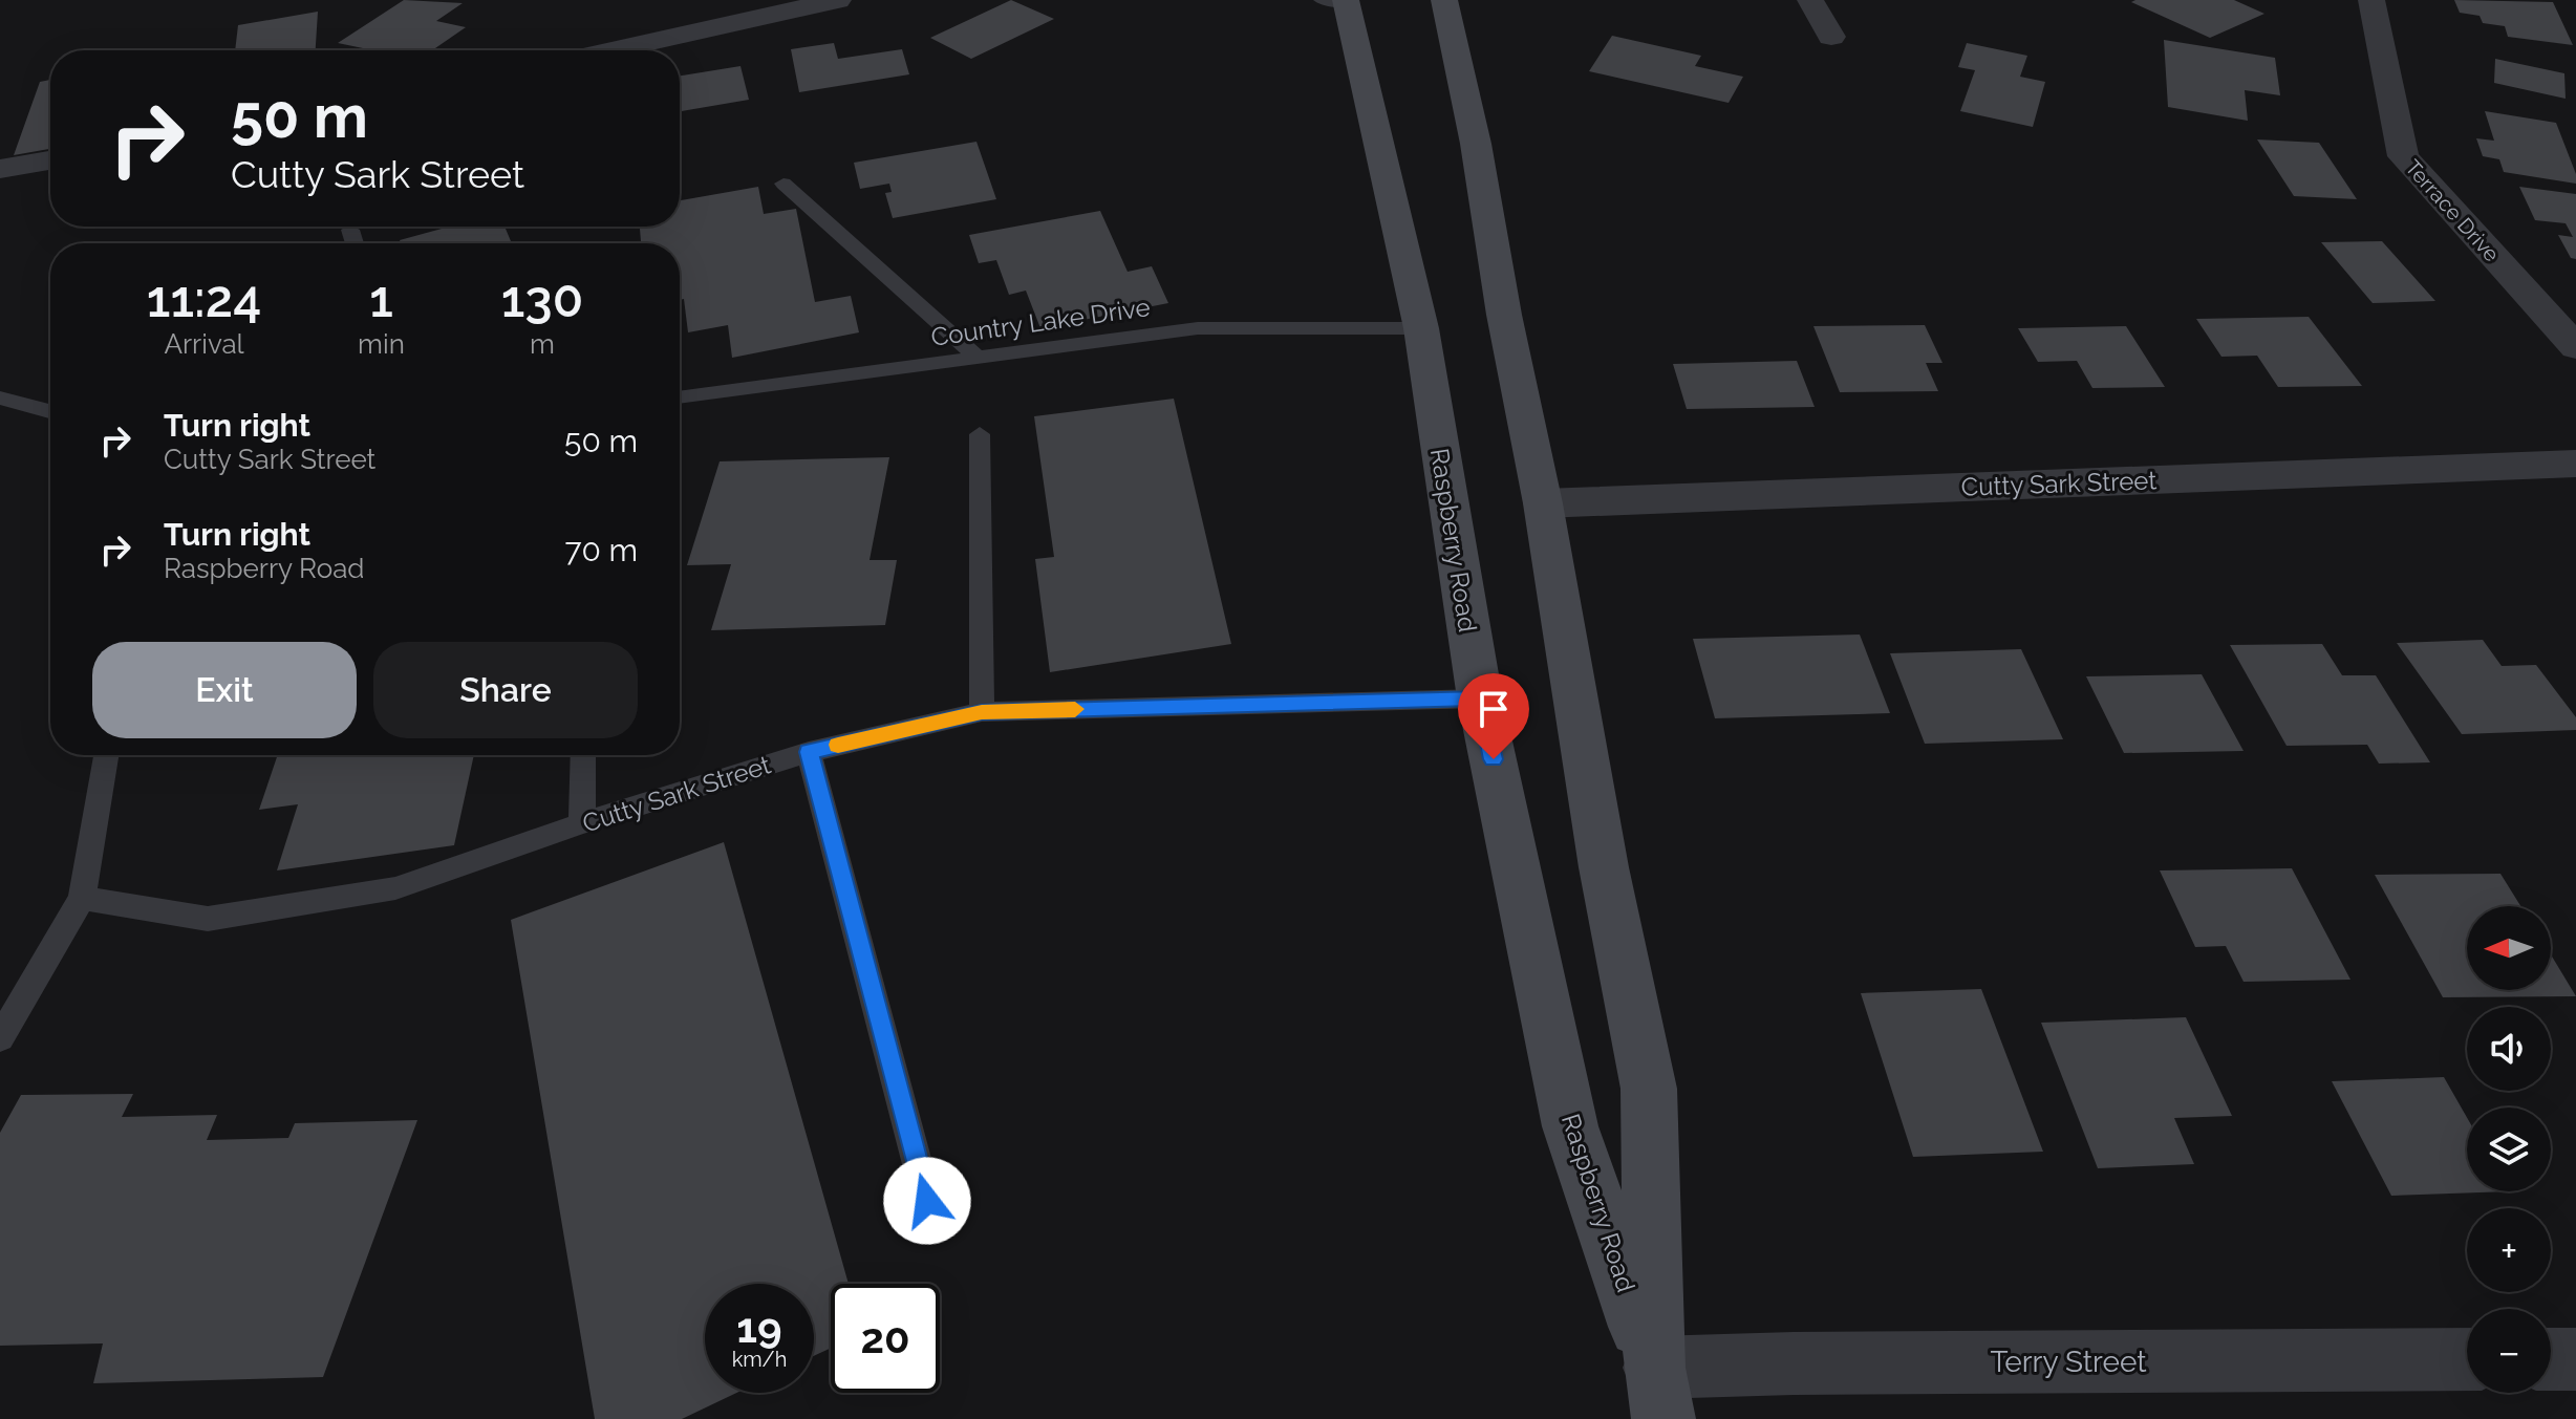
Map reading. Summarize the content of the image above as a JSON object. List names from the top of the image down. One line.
{"streets":{"main road":["Raspberry Road"],"street":["Terrace Drive","Cutty Sark Street","Terry Street"],"lane":["Country Lake Drive"]},"crossings":[["Country Lake Drive","Raspberry Road"],["Cutty Sark Street","Raspberry Road"],["Raspberry Road","Terry Street"]],"north":"left","page":{"turn":["50 m","Cutty Sark Street"],"eta":["11:24","Arrival","1","min","130","m"],"list":[{"name":"Turn right","note":"Cutty Sark Street","value":"50 m"},{"name":"Turn right","note":"Raspberry Road","value":"70 m"}],"buttons":["Exit","Share"],"map_buttons":["+","−"],"speed":"19 km/h","limit":"20"}}
